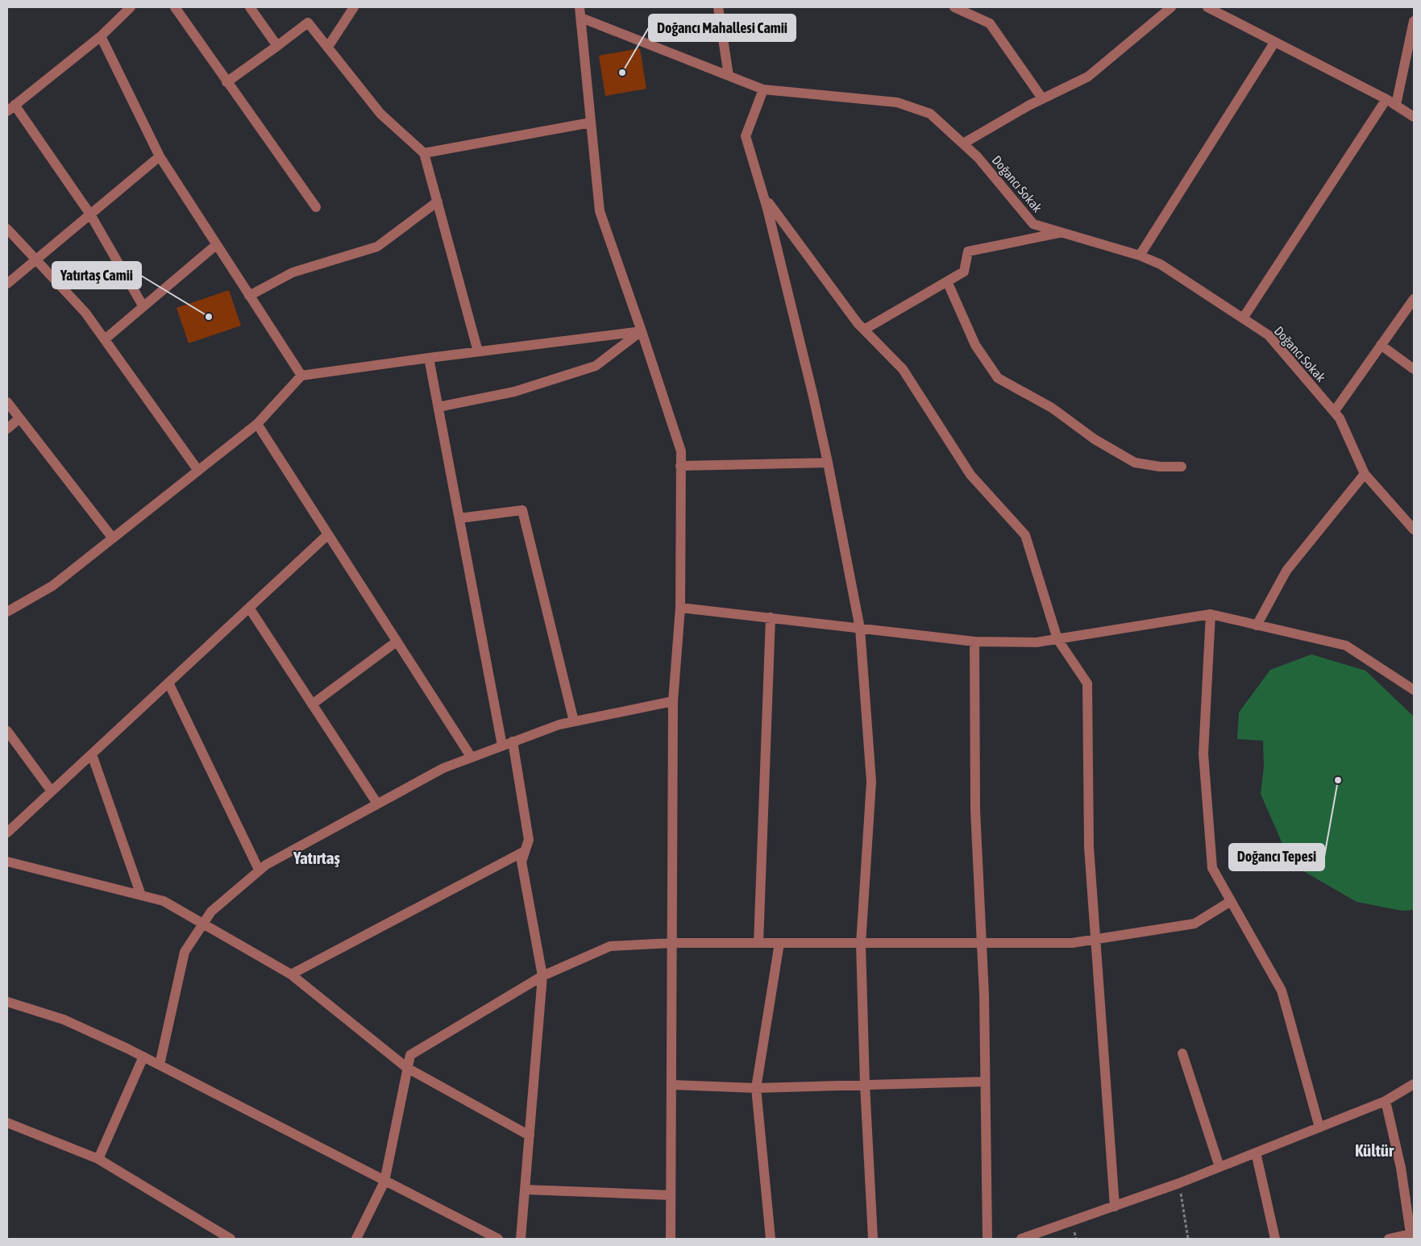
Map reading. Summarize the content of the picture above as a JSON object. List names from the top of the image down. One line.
{"streets":{"street":["Doğancı Sokak"]},"districts":["Yatırtaş","Kültür"],"places":["Doğancı Mahallesi Camii","Yatırtaş Camii","Doğancı Tepesi"]}
